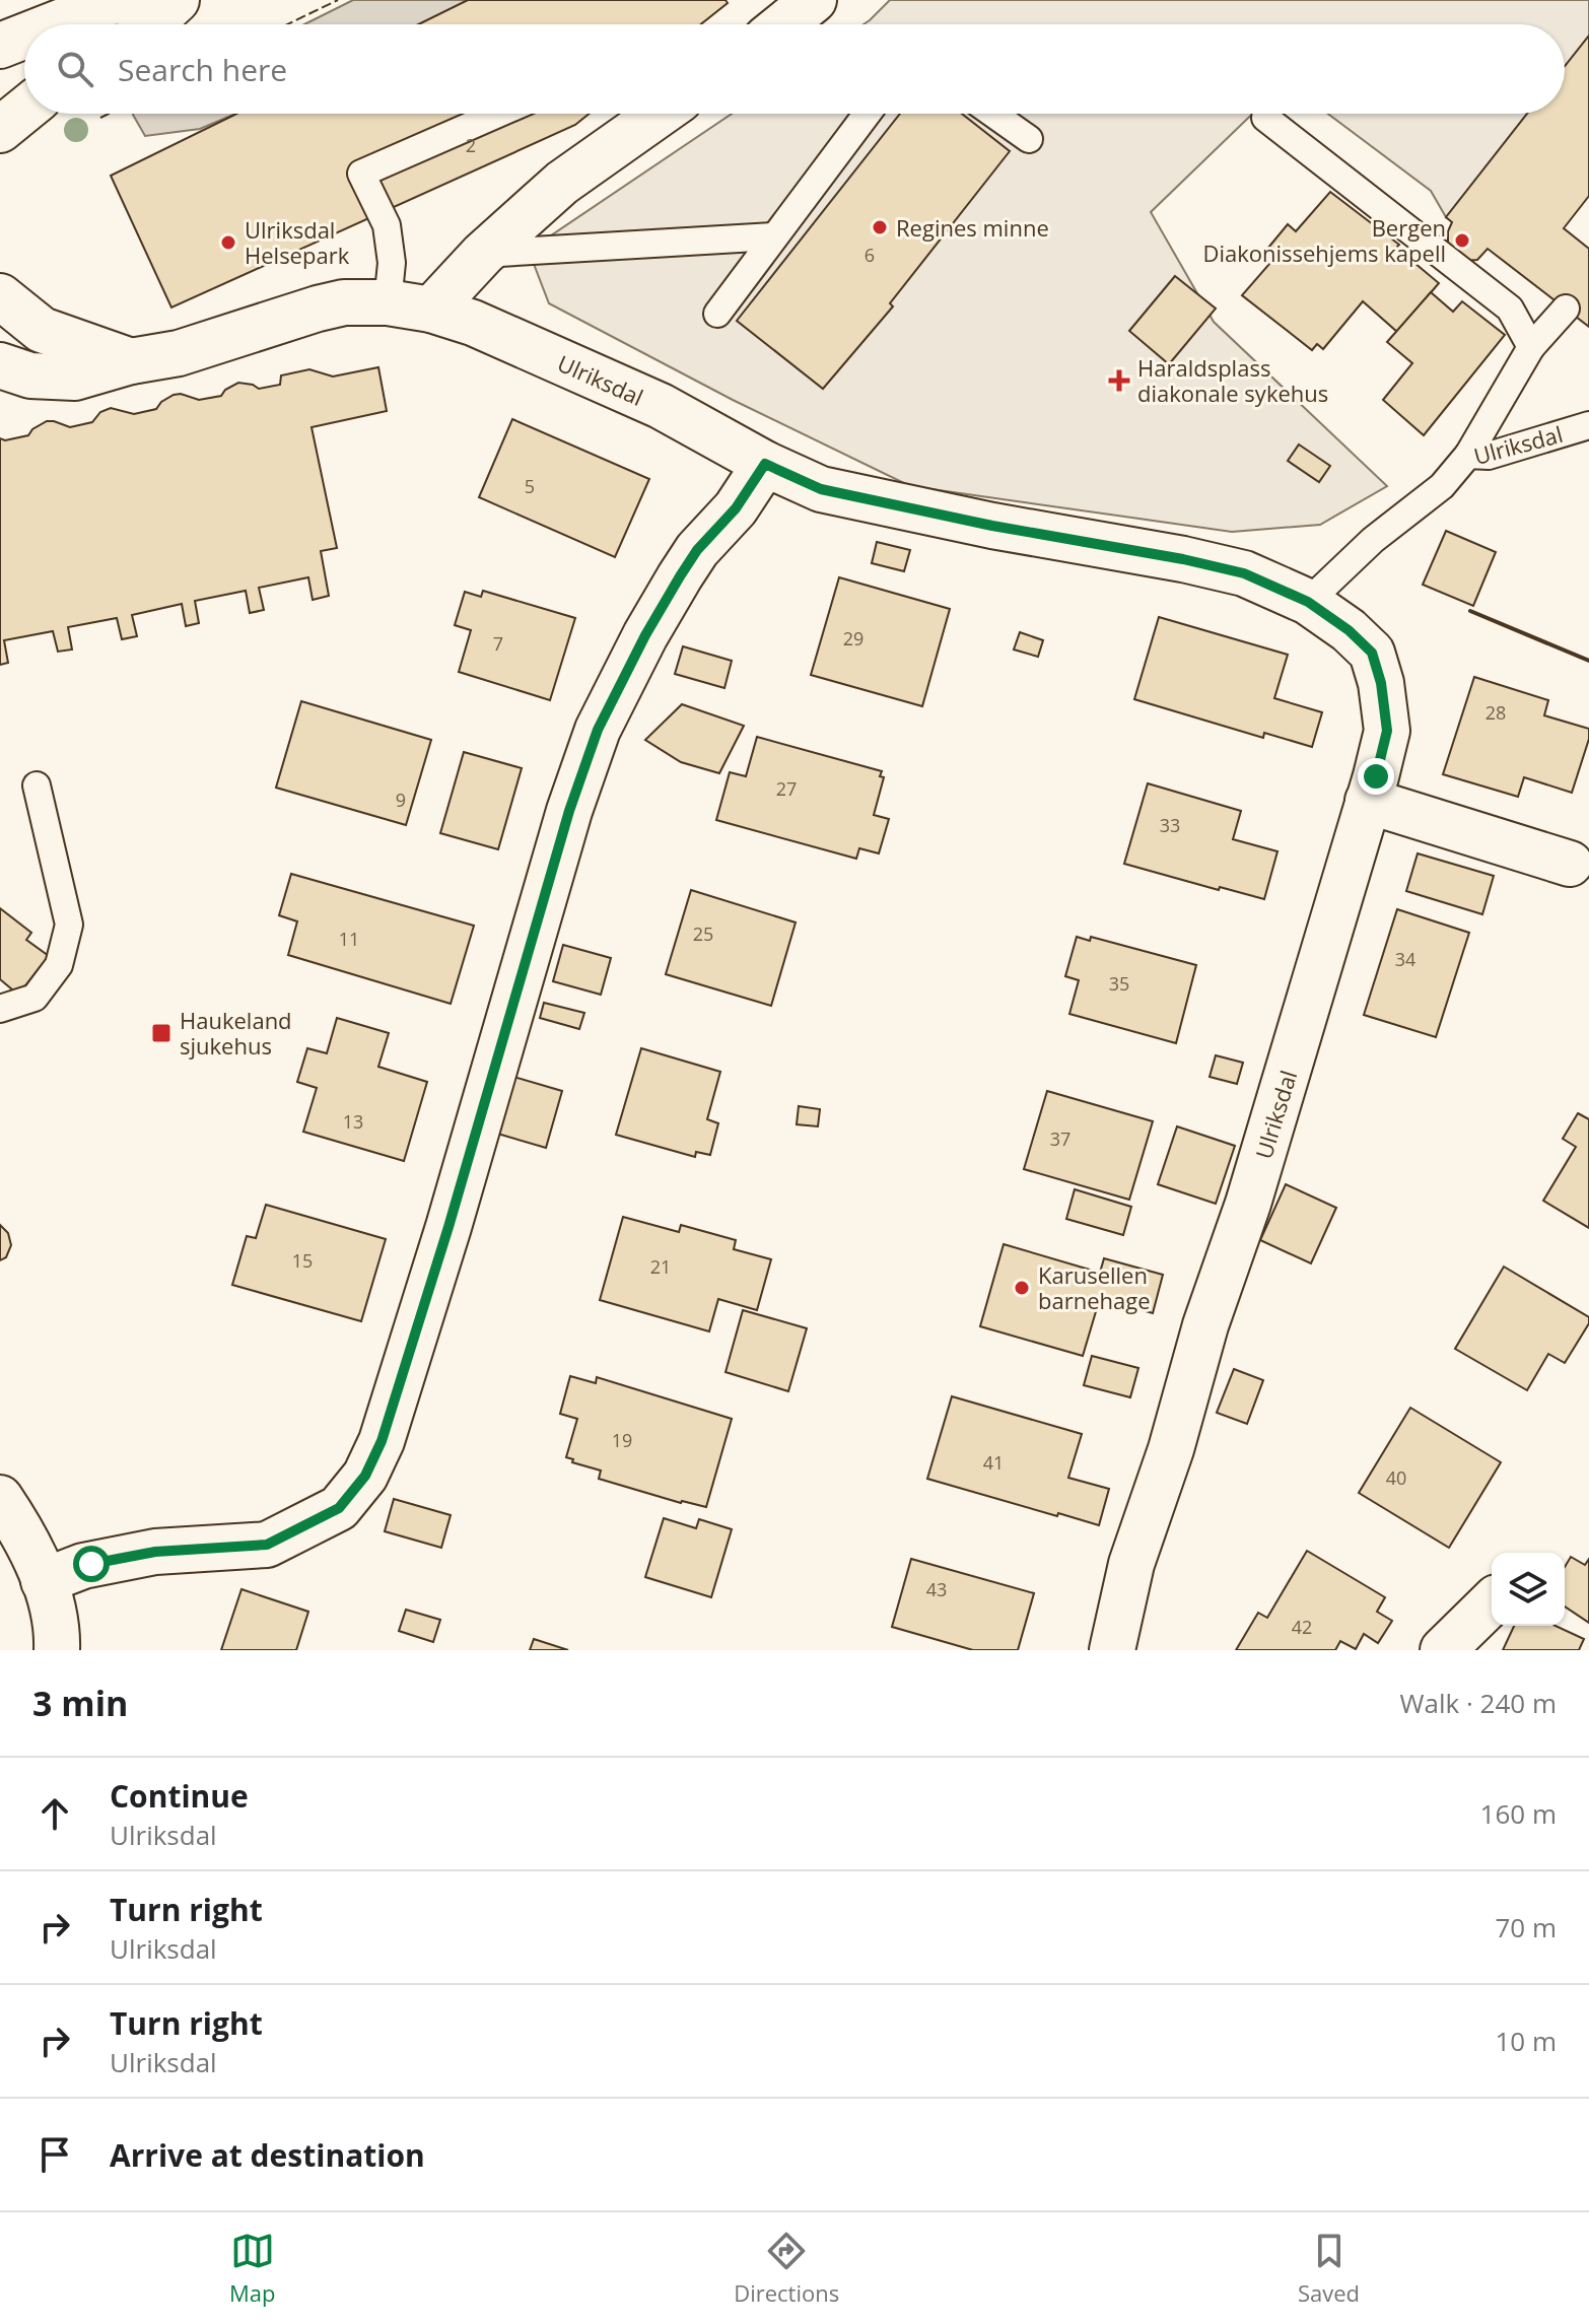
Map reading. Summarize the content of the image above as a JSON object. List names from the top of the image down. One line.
{"streets":{"street":["Ulriksdal"]},"places":{"other":["Regines minne","Bergen Diakonissehjems kapell","Ulriksdal Helsepark","Karusellen barnehage"],"health":["Haraldsplass diakonale sykehus"],"transit":["Haukeland sjukehus"]},"house_numbers":["2","6","5","29","7","28","27","9","33","25","11","34","35","13","37","15","21","19","41","40","43","42"],"page":{"search":"Search here","heading":["3 min","Walk · 240 m"],"list":[["Continue","Ulriksdal","160 m"],["Turn right","Ulriksdal","70 m"],["Turn right","Ulriksdal","10 m"],"Arrive at destination"],"nav":["Map","Directions","Saved"]}}
